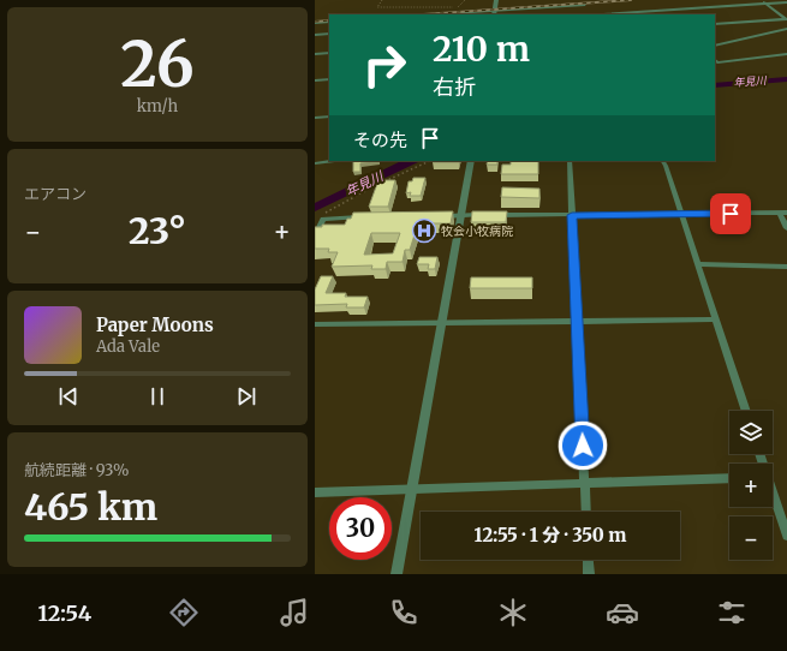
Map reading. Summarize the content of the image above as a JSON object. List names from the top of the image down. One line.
{"water":["年見川"],"places":{"hospital":["牧会小牧病院"]},"page":{"tile":[["26","km/h"],"エアコン",["航続距離 · 93%","465 km"]],"turn":["210 m","右折"],"then":"その先","heat":["−","23°","+"],"song":["Paper Moons","Ada Vale"],"map_buttons":["+","−"],"limit":"30","trip":"12:55 · 1 分 · 350 m","tabs":"12:54"}}
